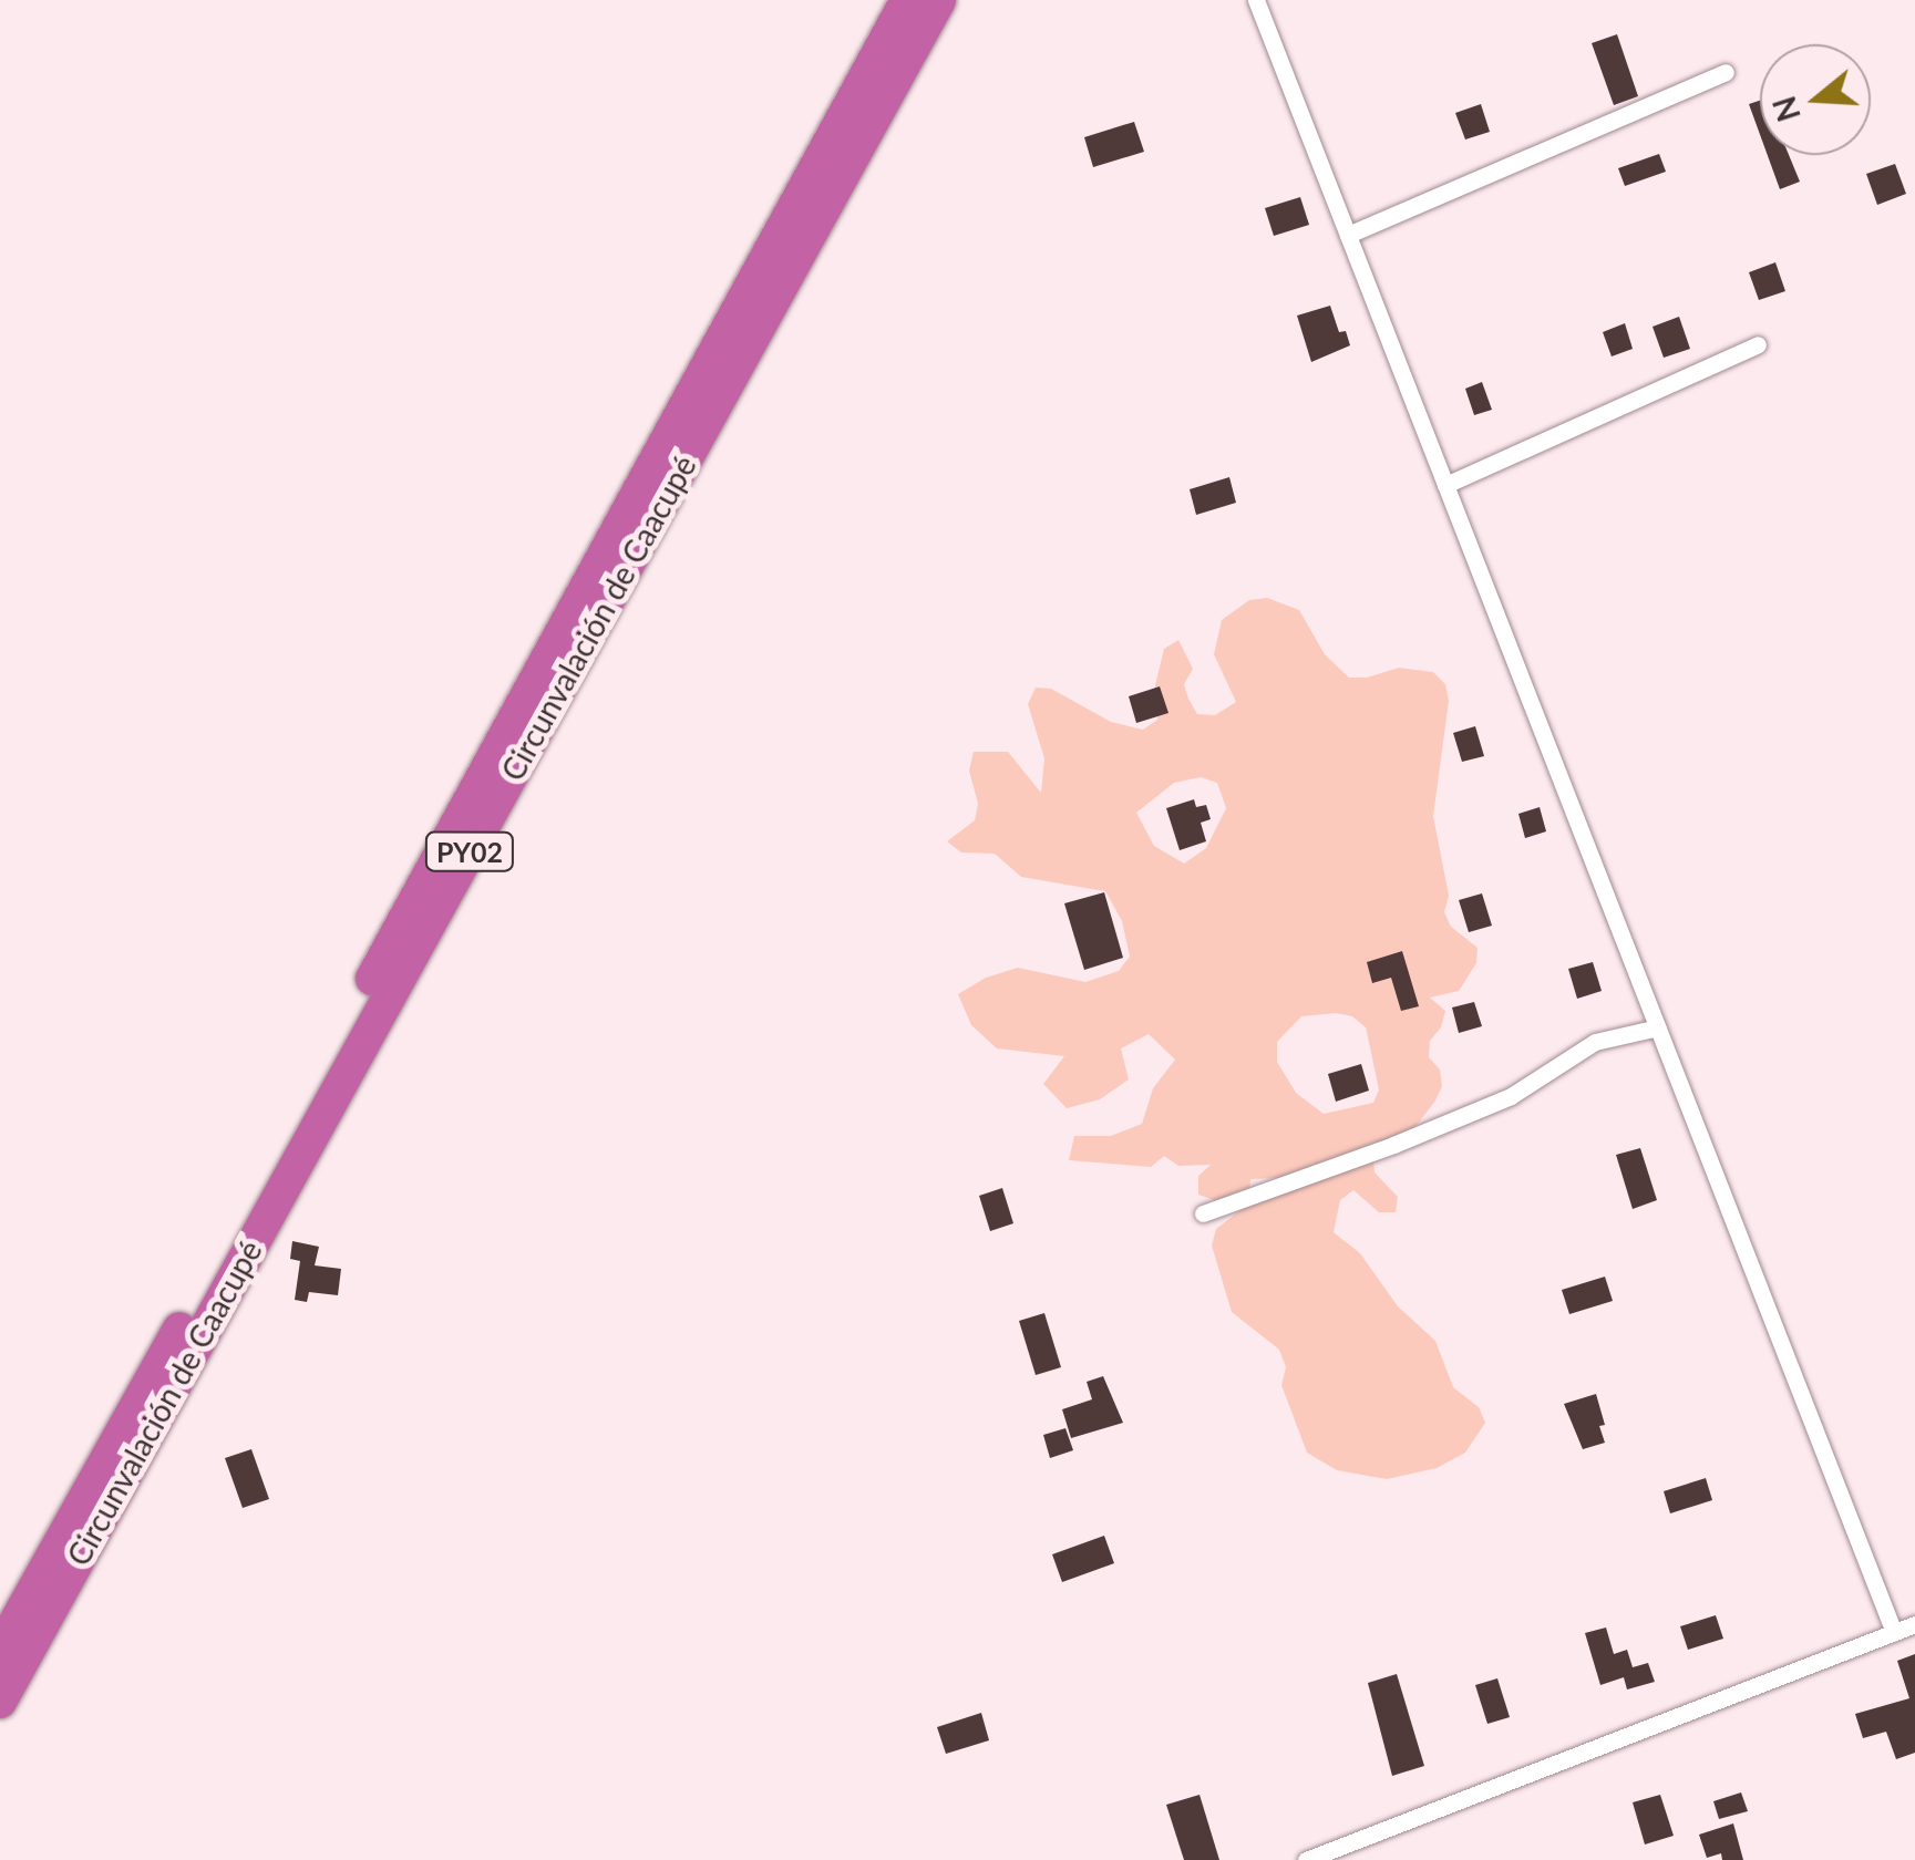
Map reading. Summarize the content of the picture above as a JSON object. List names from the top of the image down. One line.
{"streets":{"highway":["Circunvalación de Caacupé","PY02"]},"north":"left"}
